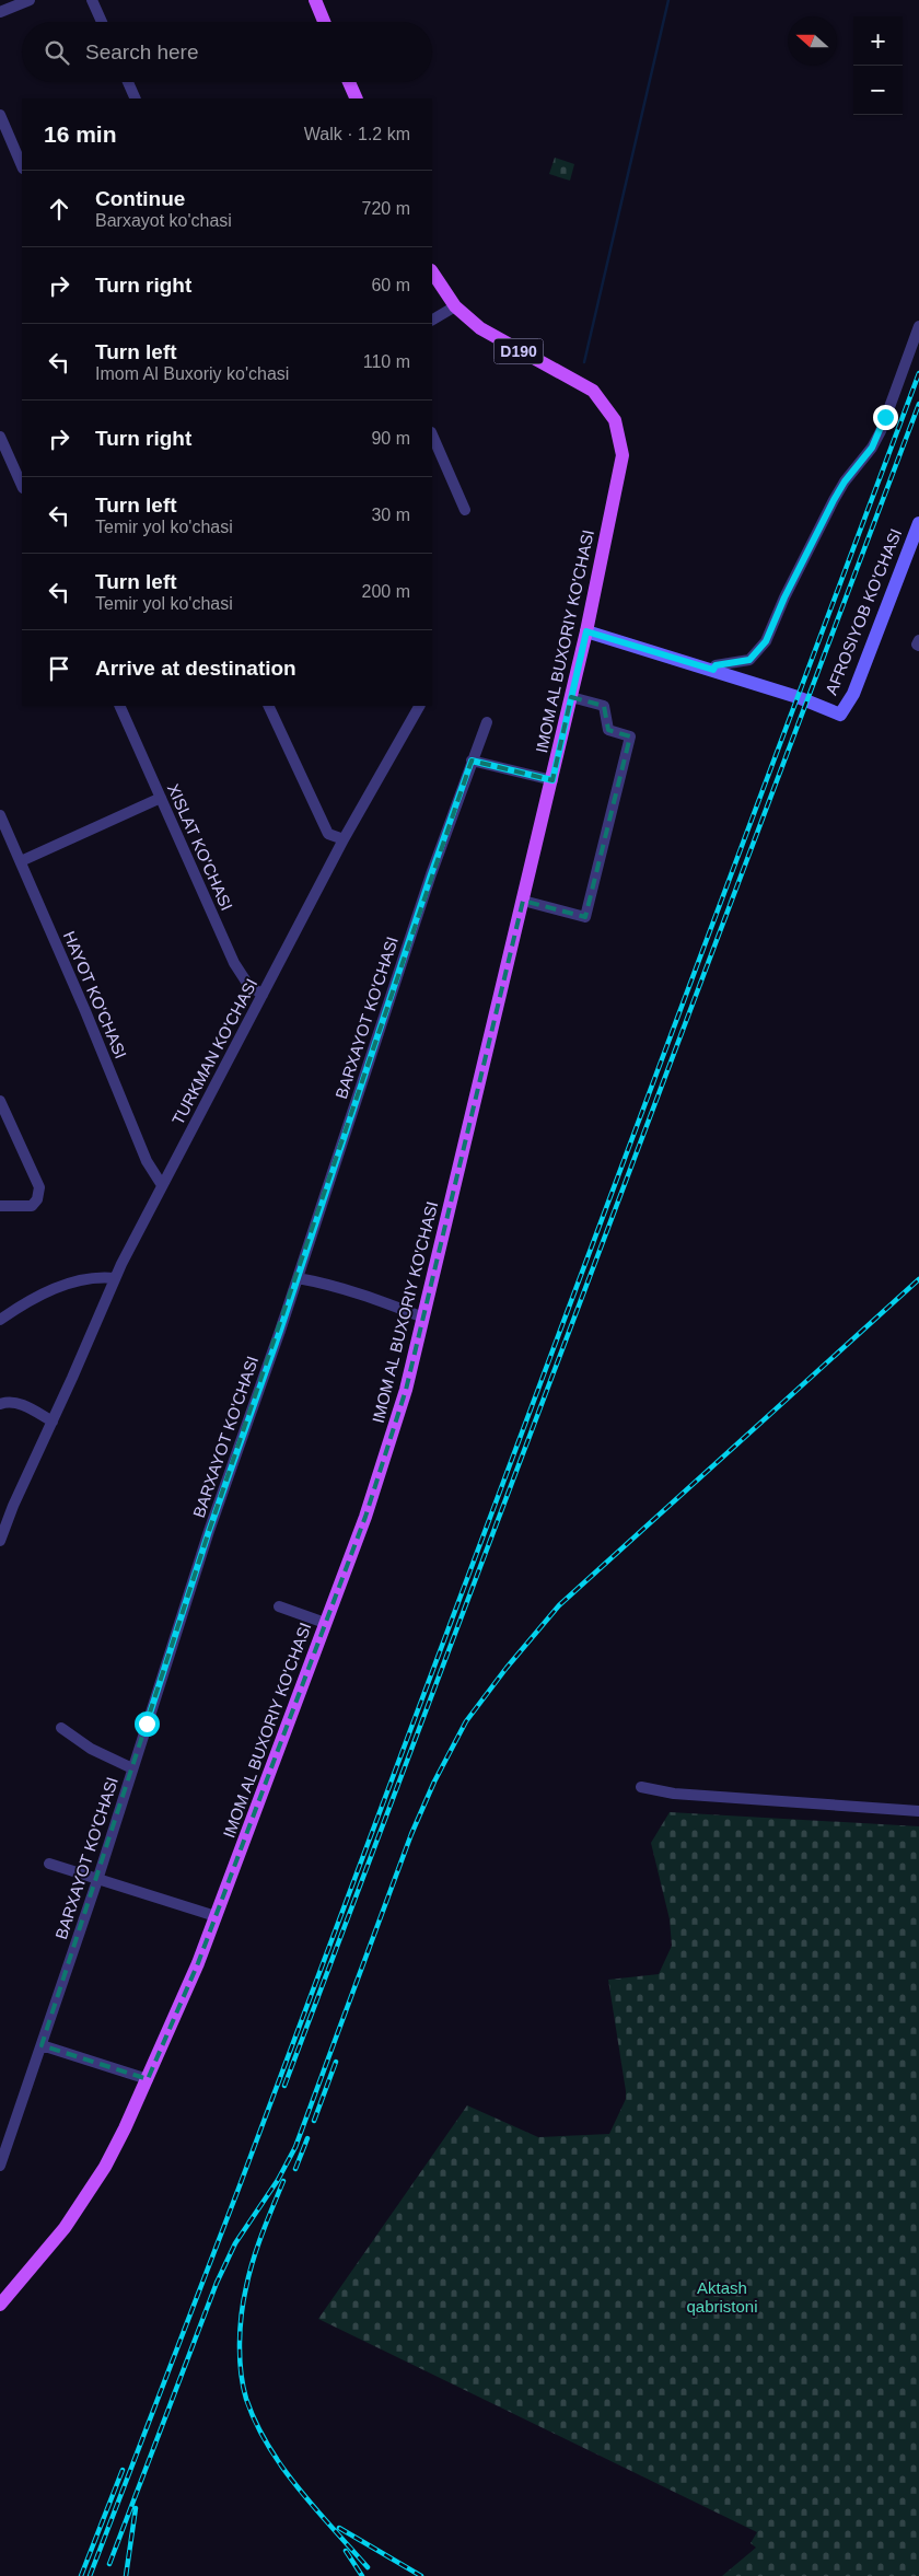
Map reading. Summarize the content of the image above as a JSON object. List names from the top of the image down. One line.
{"streets":{"main road":["D190","IMOM AL BUXORIY KO'CHASI"],"street":["AFROSIYOB KO'CHASI","XISLAT KO'CHASI","HAYOT KO'CHASI","BARXAYOT KO'CHASI","TURKMAN KO'CHASI"]},"crossings":[["D190","IMOM AL BUXORIY KO'CHASI"],["XISLAT KO'CHASI","TURKMAN KO'CHASI"],["HAYOT KO'CHASI","TURKMAN KO'CHASI"]],"parks":["Aktash qabristoni"],"north":"left","page":{"map_buttons":["+","−"],"search":"Search here","heading":["16 min","Walk · 1.2 km"],"list":[["Continue","Barxayot ko'chasi","720 m"],["Turn right","60 m"],["Turn left","Imom Al Buxoriy ko'chasi","110 m"],["Turn right","90 m"],["Turn left","Temir yol ko'chasi","30 m"],["Turn left","Temir yol ko'chasi","200 m"],"Arrive at destination"]}}
